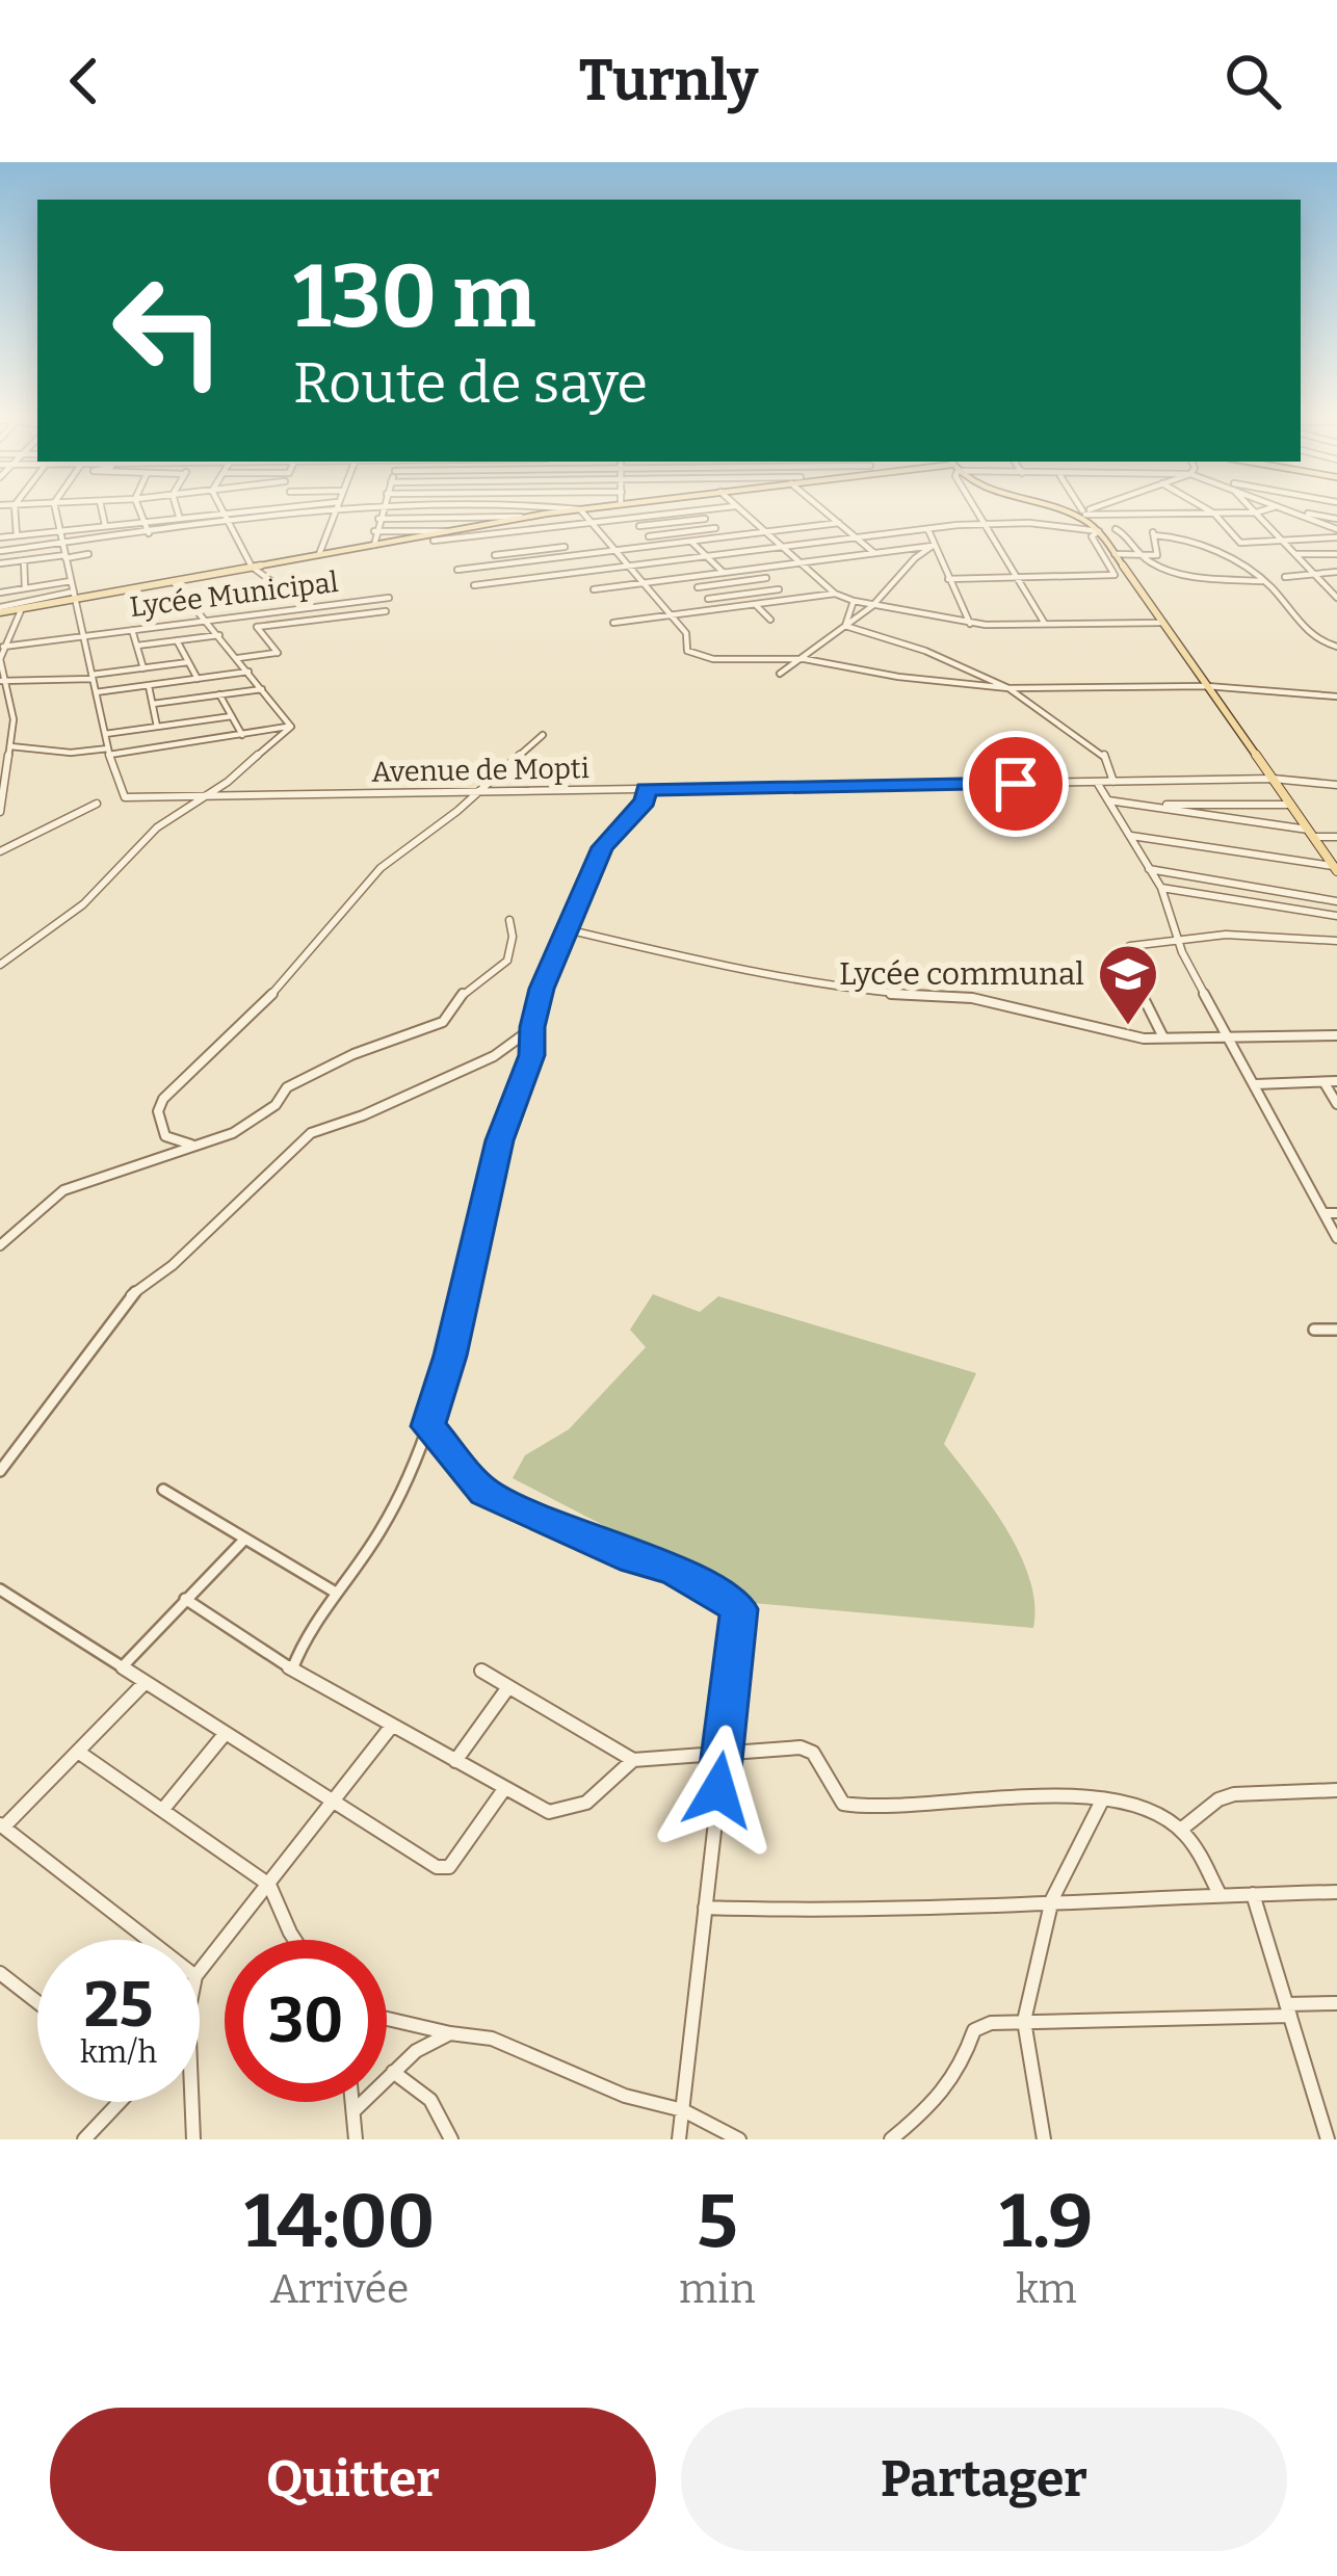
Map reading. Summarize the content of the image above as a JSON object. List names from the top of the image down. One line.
{"streets":{"street":["Lycée Municipal","Avenue de Mopti"]},"crossings":[["Lycée Municipal","Avenue de Mopti"]],"places":{"school or university":["Lycée communal"]},"page":{"header":"Turnly","turn":["130 m","Route de saye"],"speed":"25 km/h","limit":"30","eta":["14:00","Arrivée","5","min","1.9","km"],"buttons":["Quitter","Partager"]}}
